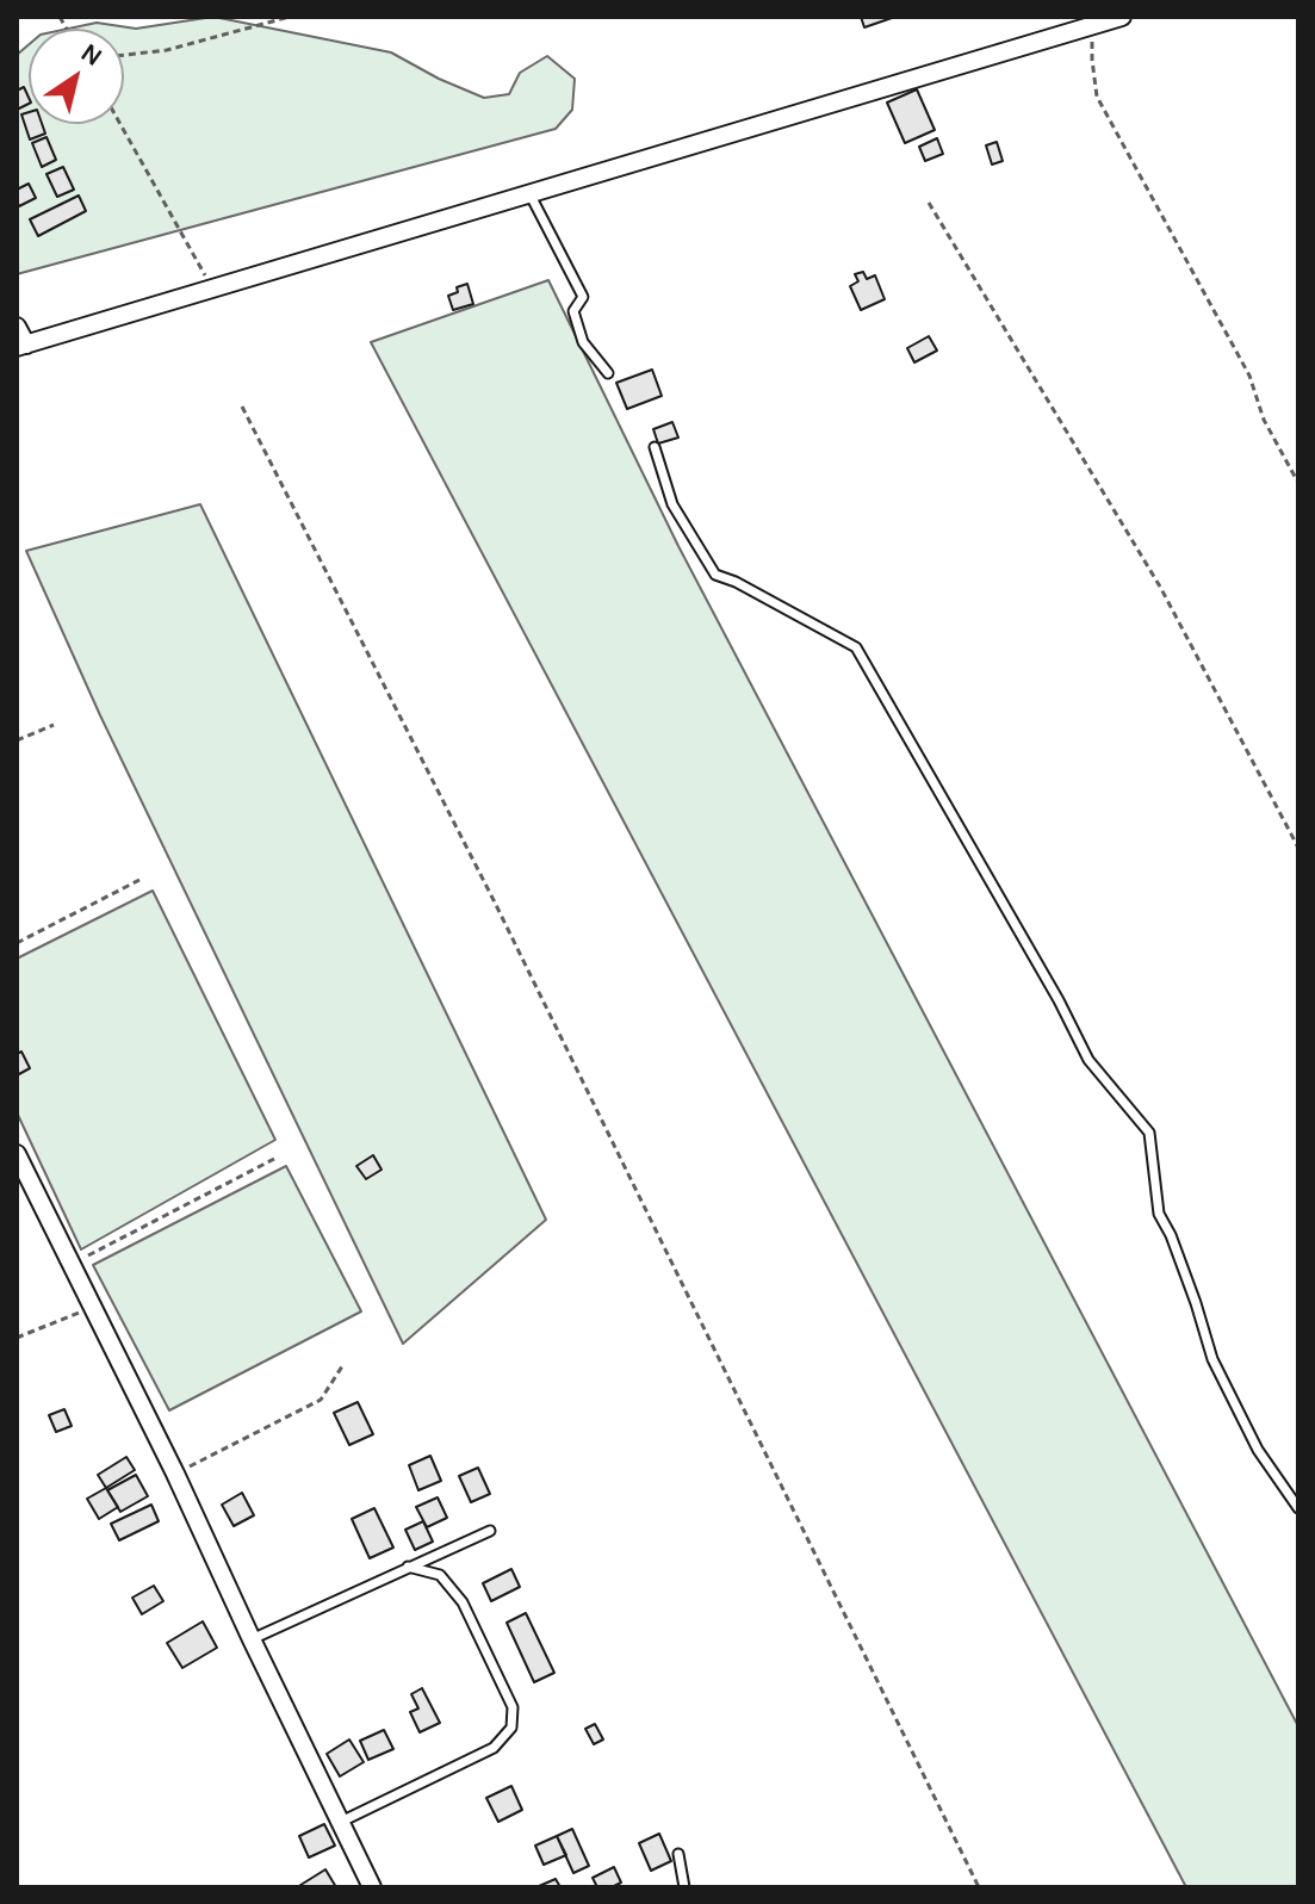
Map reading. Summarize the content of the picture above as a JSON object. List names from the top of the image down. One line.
{"north":"top right"}
